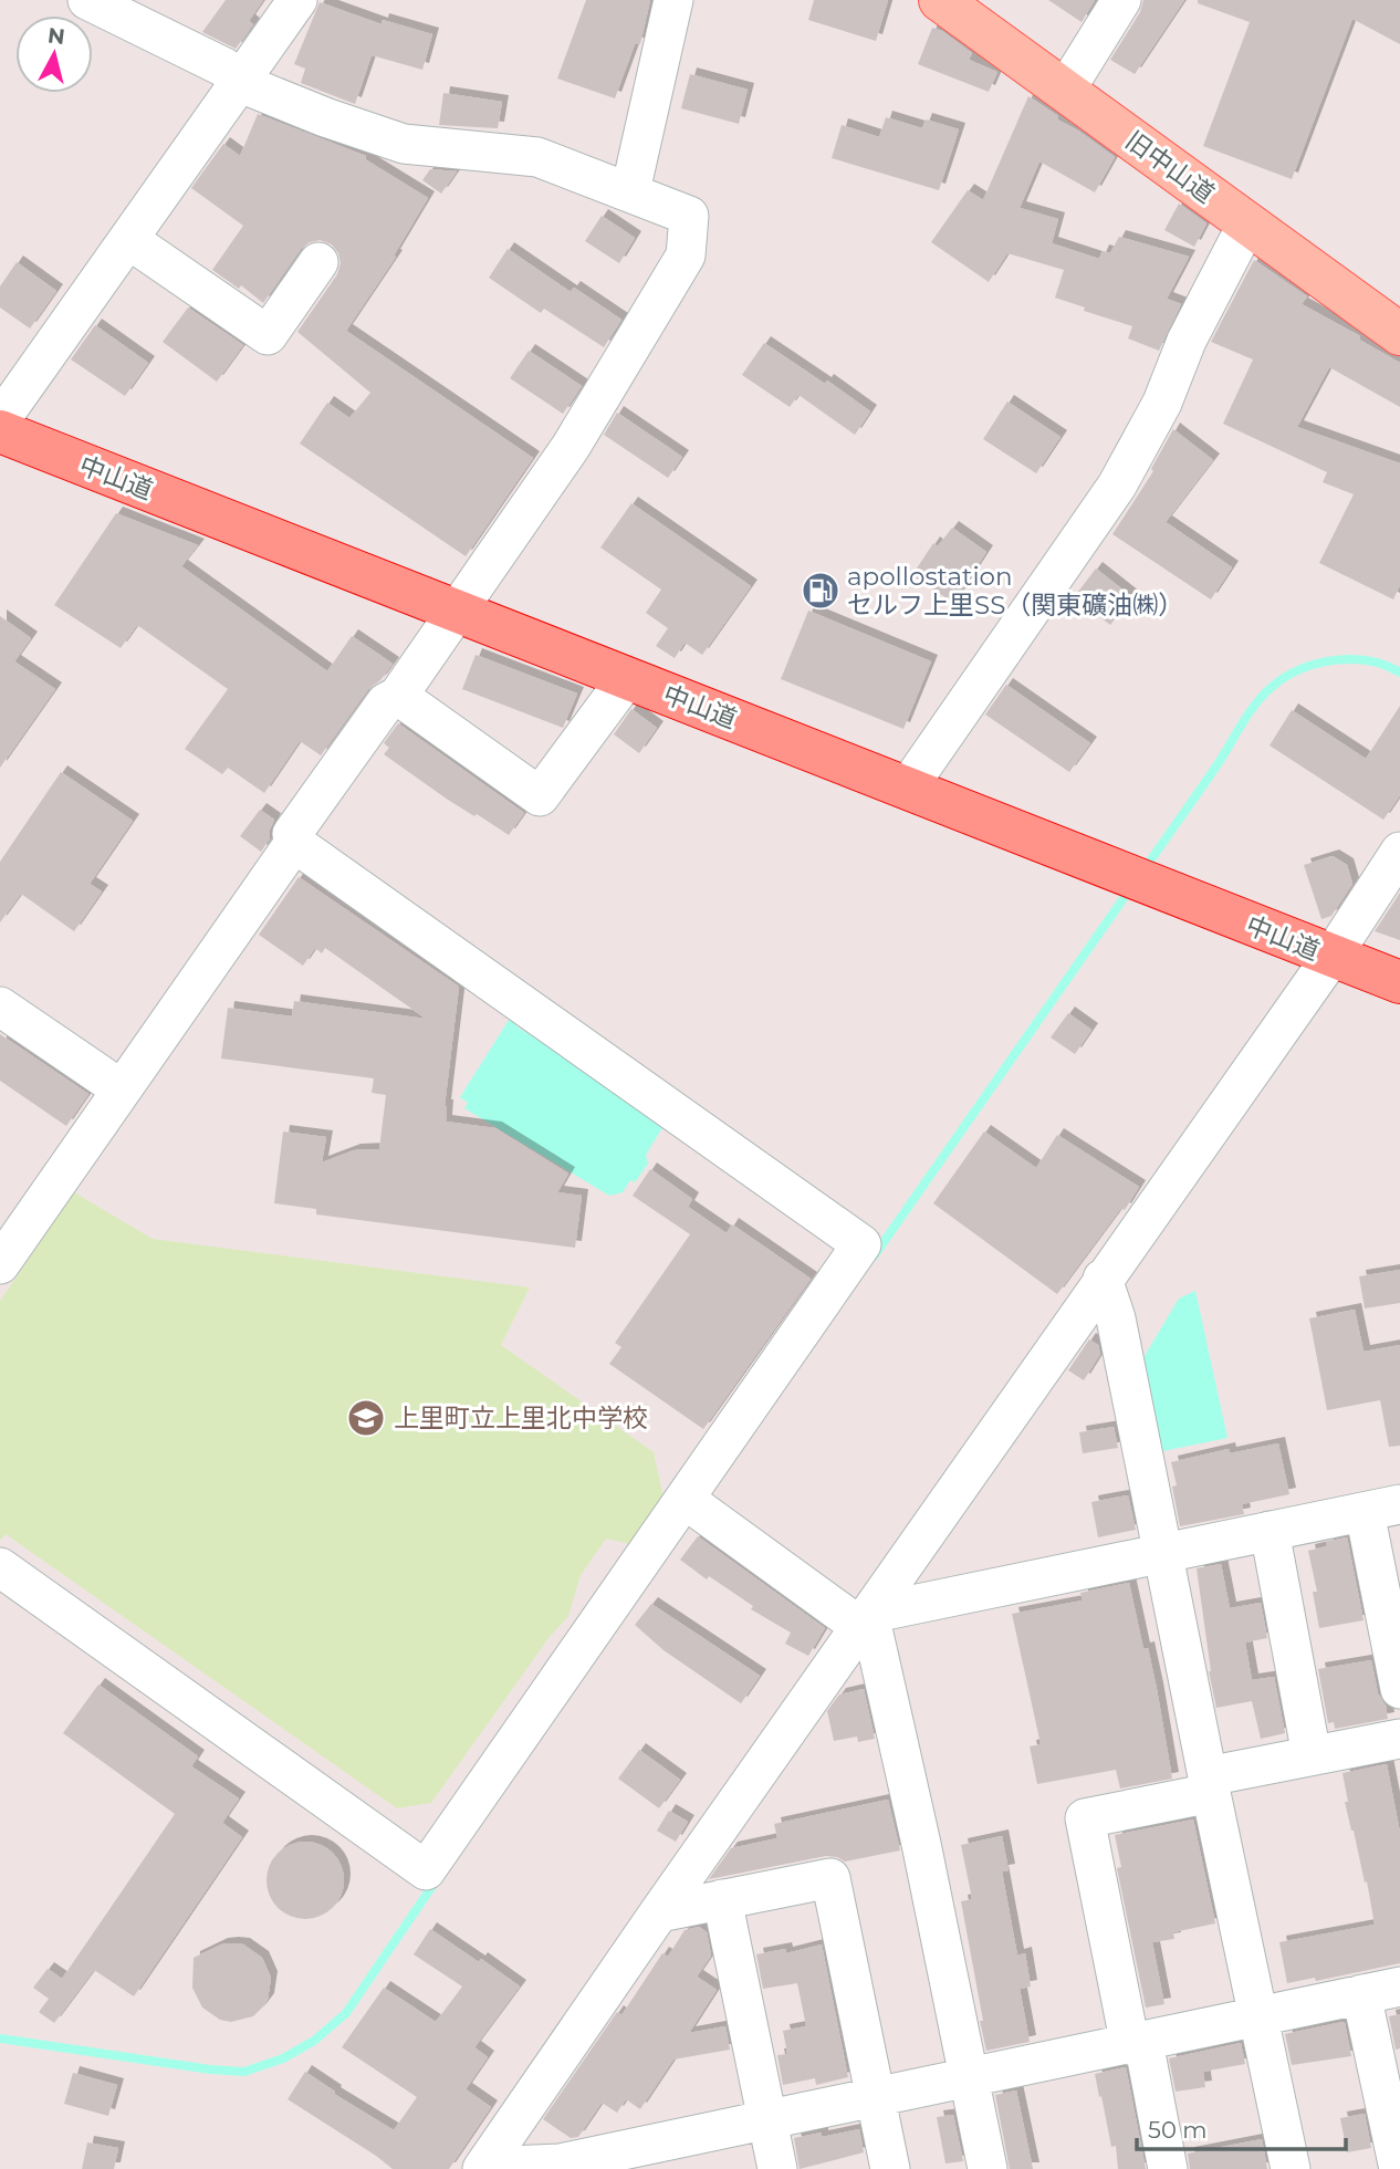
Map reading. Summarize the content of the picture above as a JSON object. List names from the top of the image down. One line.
{"streets":{"highway":["中山道"],"main road":["旧中山道"]},"places":{"fuel station":["apollostation セルフ上里SS（関東礦油㈱）"],"school or university":["上里町立上里北中学校"]},"scale_bar":"50 m","north":"top"}
